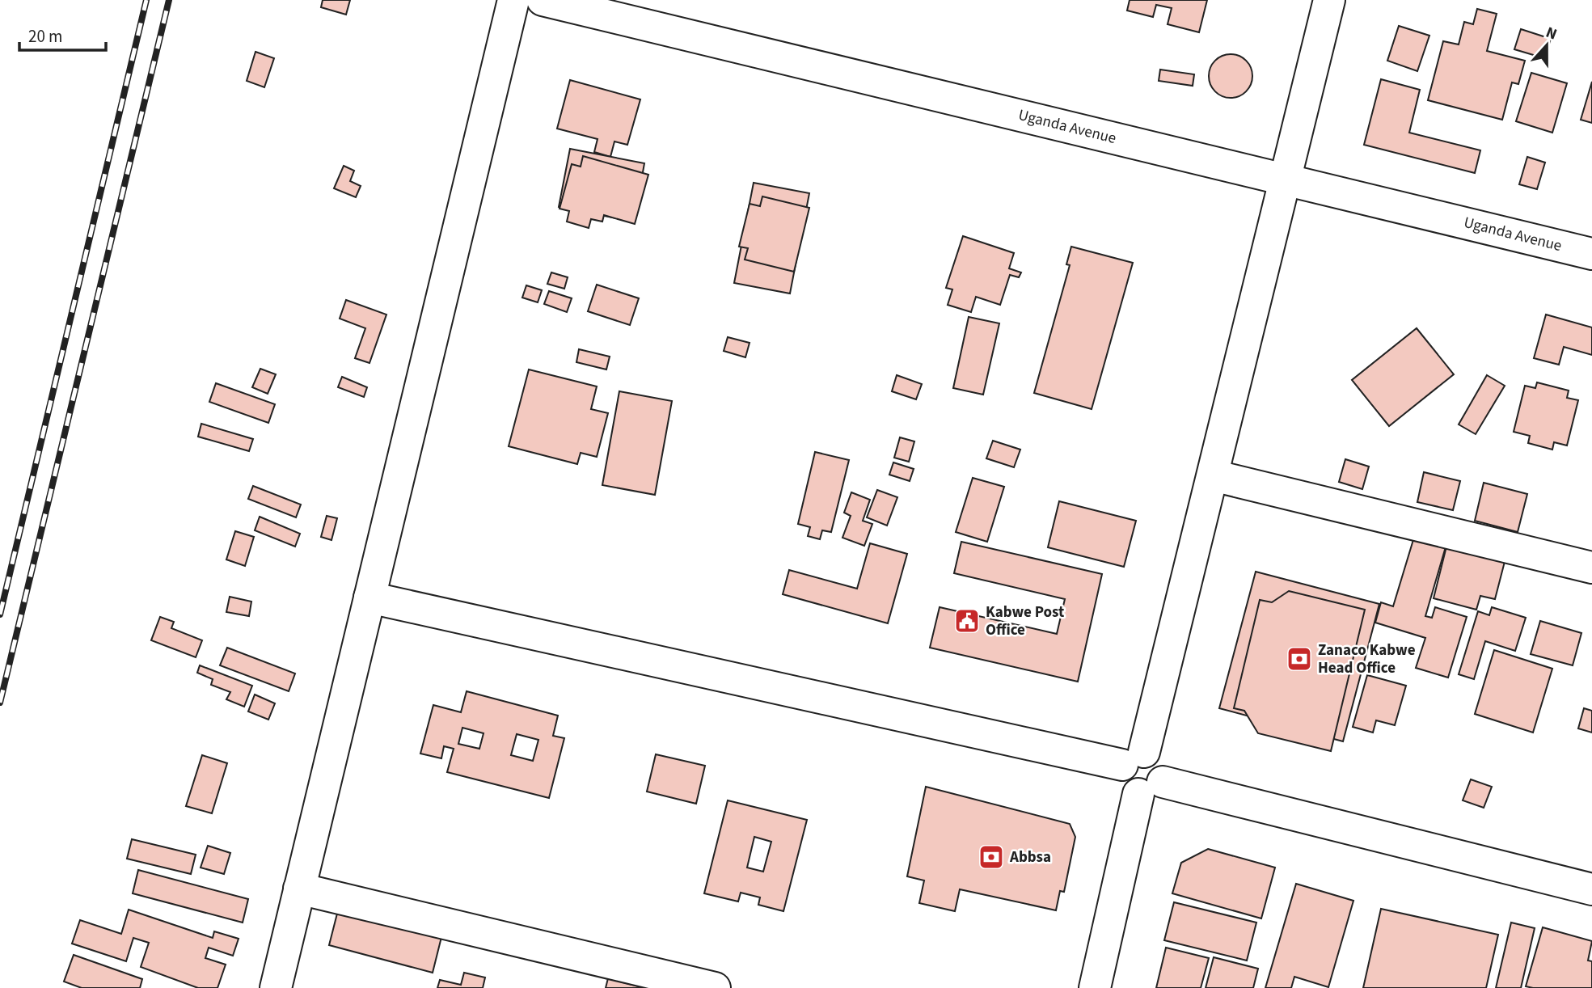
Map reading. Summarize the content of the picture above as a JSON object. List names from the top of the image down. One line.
{"streets":{"street":["Uganda Avenue"]},"places":{"public building":["Kabwe Post Office"],"bank":["Zanaco Kabwe Head Office","Abbsa"]},"scale_bar":"20 m","north":"top"}
